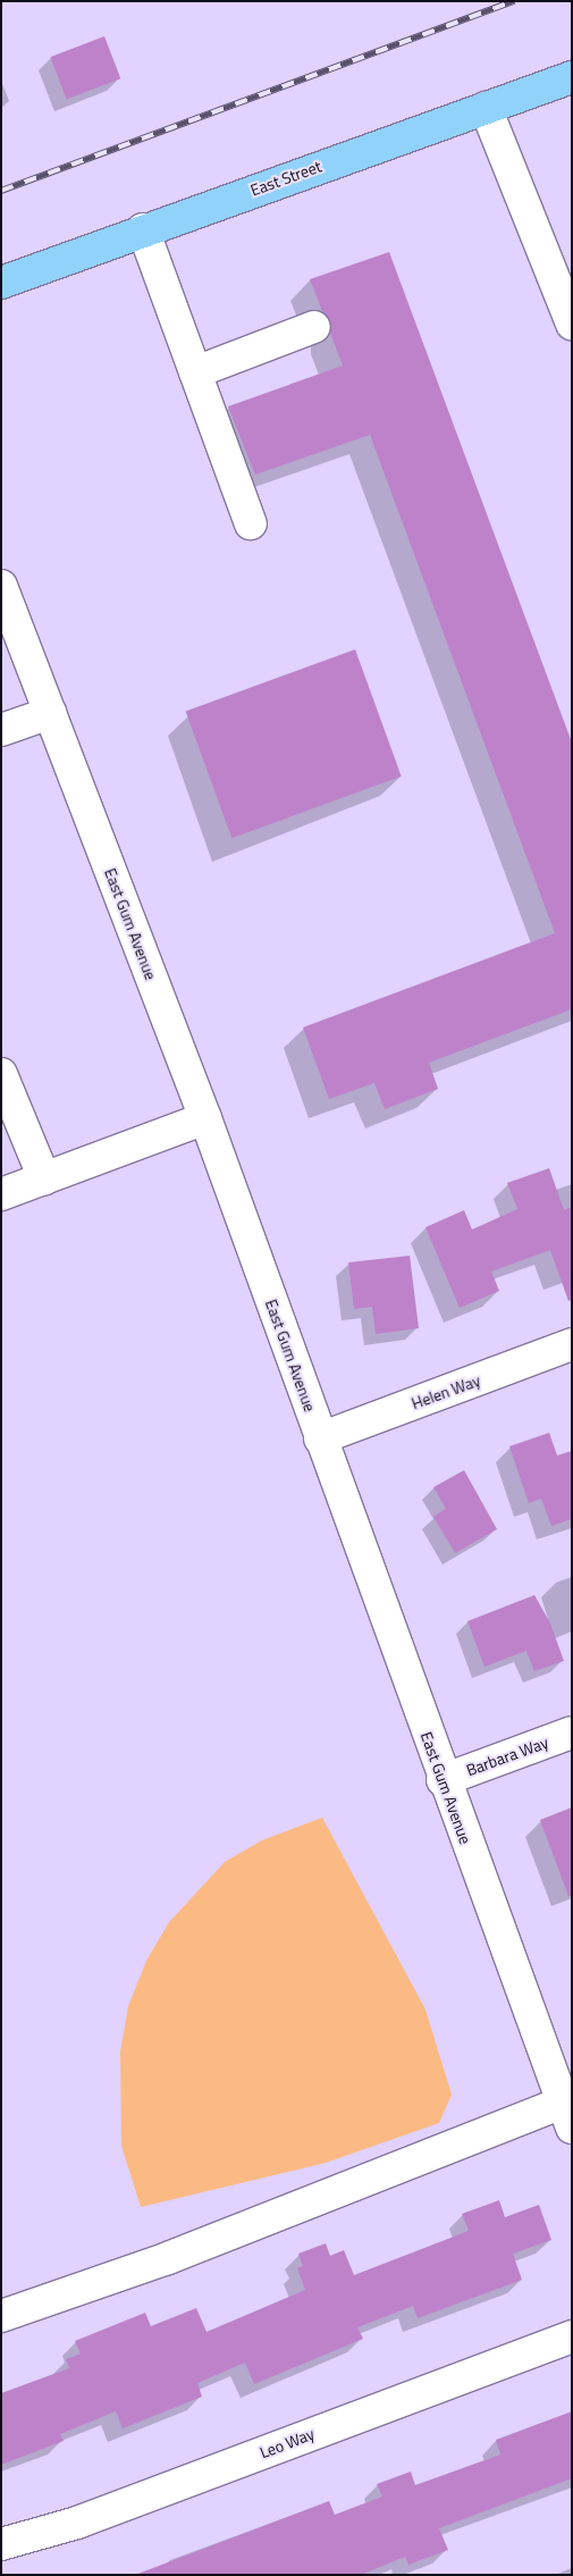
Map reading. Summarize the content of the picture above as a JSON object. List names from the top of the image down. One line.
{"streets":{"main road":["East Street"],"street":["East Gum Avenue","Helen Way","Barbara Way","Leo Way"]},"crossings":[["East Gum Avenue","Helen Way"],["East Gum Avenue","Barbara Way"]]}
